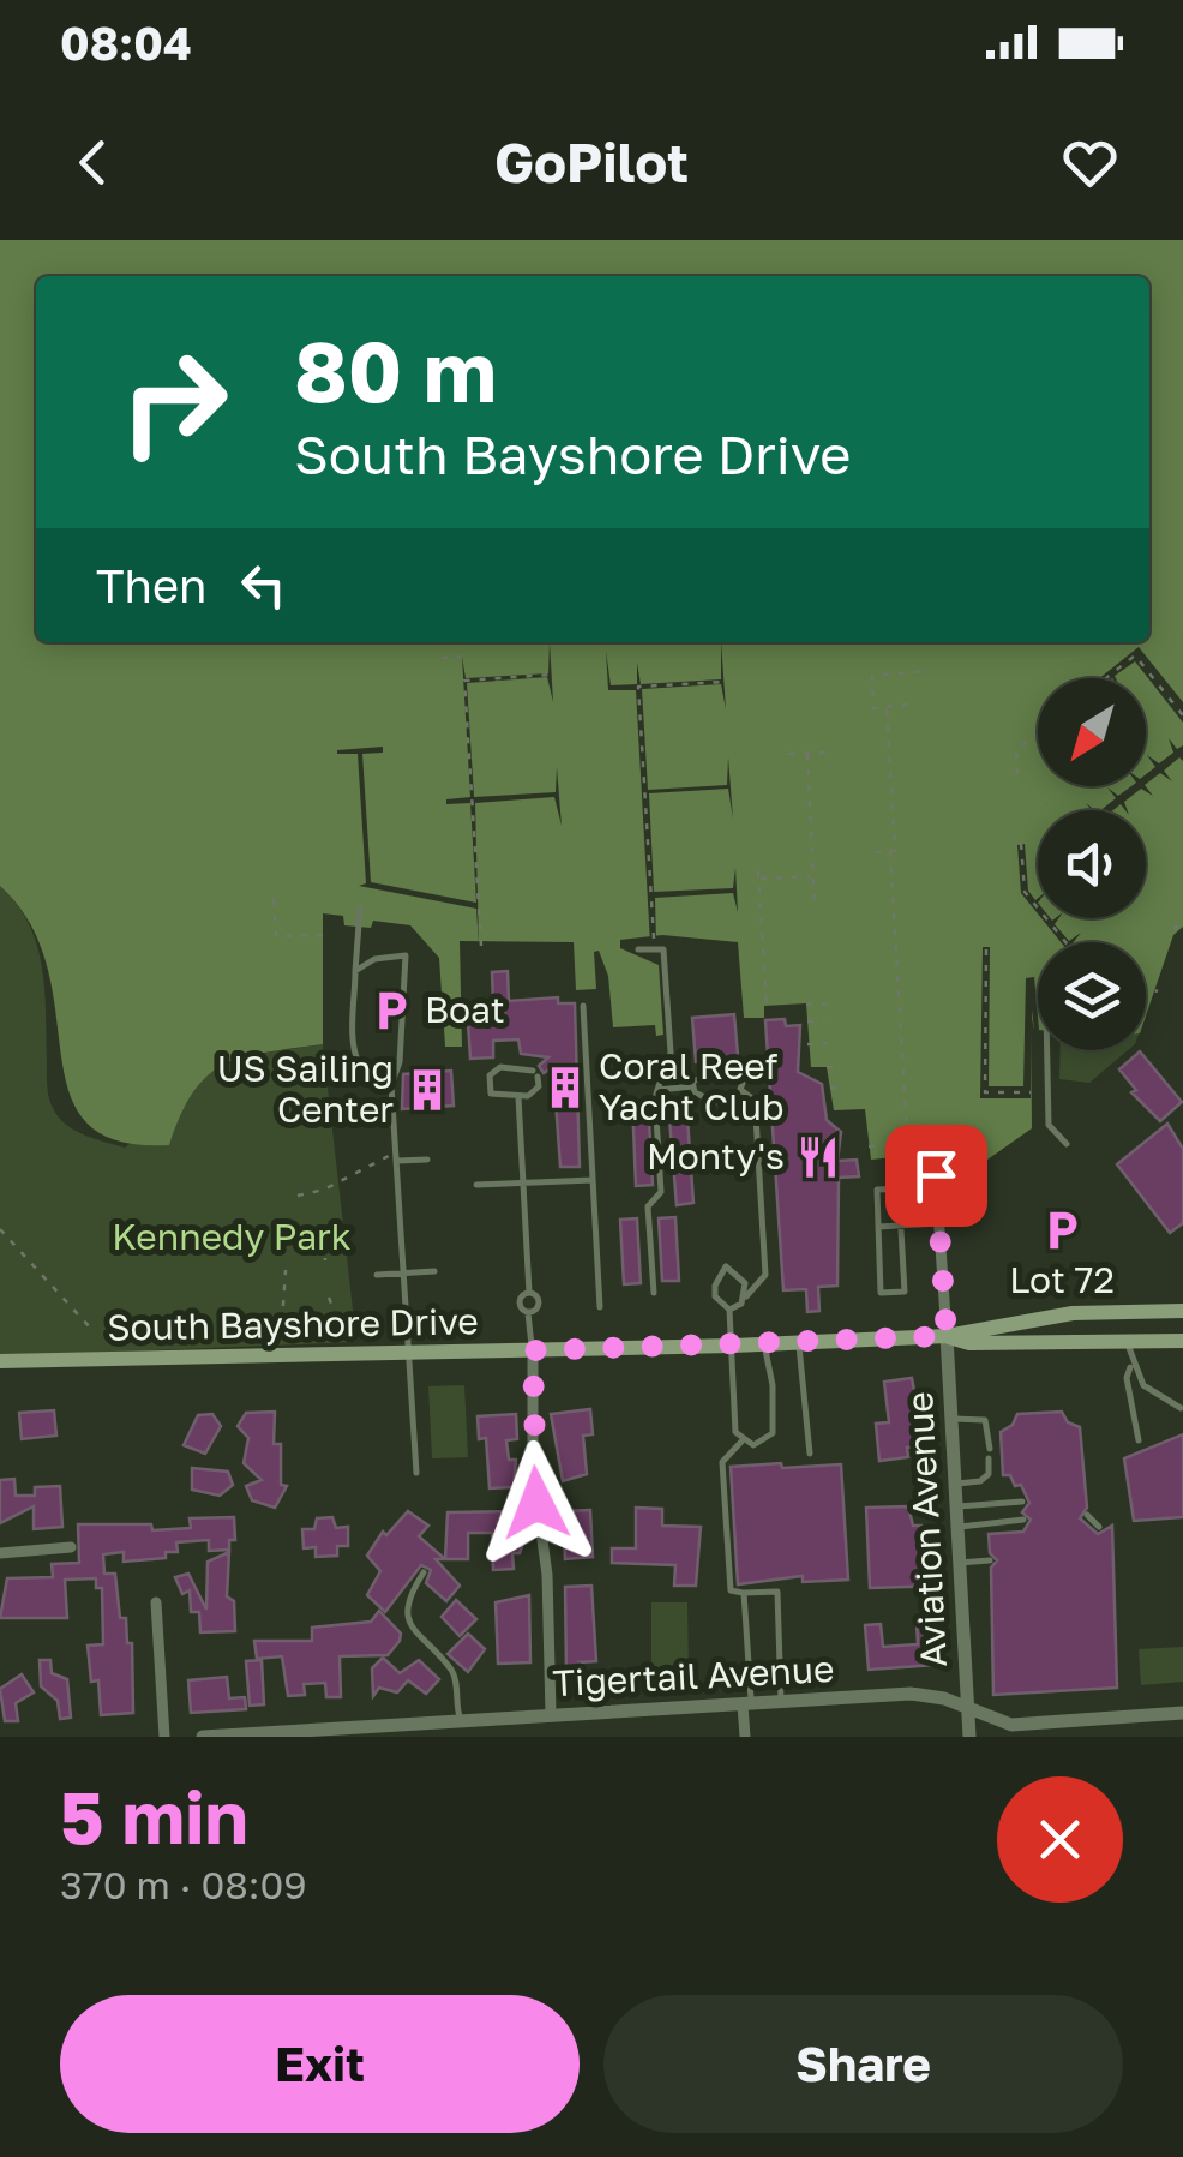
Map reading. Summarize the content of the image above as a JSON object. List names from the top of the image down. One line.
{"streets":{"main road":["South Bayshore Drive"],"street":["Aviation Avenue","Tigertail Avenue"]},"crossings":[["South Bayshore Drive","Aviation Avenue"],["Aviation Avenue","Tigertail Avenue"]],"parks":["Kennedy Park"],"places":{"parking":["Boat","Lot 72"],"building":["Coral Reef Yacht Club","US Sailing Center"],"restaurant":["Monty's"]},"north":"bottom left","page":{"status":"08:04","header":"GoPilot","turn":["80 m","South Bayshore Drive"],"then":"Then","heading":["5 min","370 m · 08:09"],"buttons":["Exit","Share"]}}
